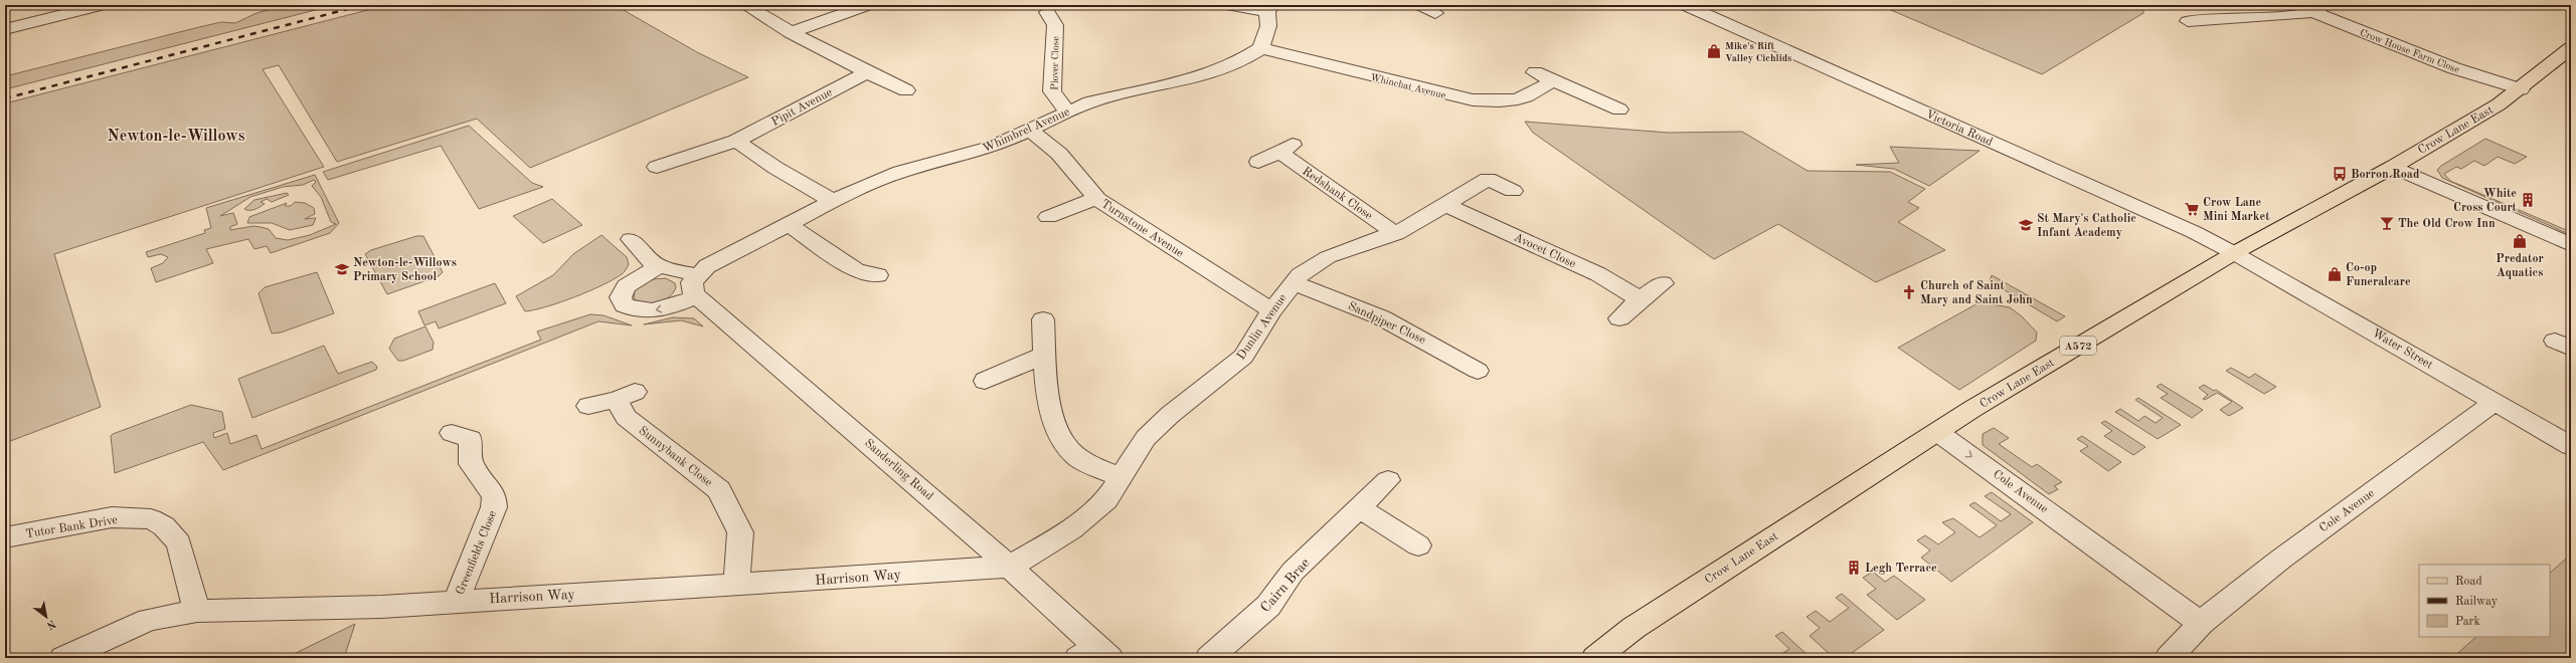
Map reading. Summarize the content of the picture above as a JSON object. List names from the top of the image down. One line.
{"streets":{"main road":["Crow Lane East","A572"],"street":["Crow House Farm Close","Plover Close","Whinchat Avenue","Pipit Avenue","Victoria Road","Whimbrel Avenue","Redshank Close","Turnstone Avenue","Avocet Close","Sandpiper Close","Dunlin Avenue","Water Street","Sunnybank Close","Sanderling Road","Cole Avenue","Tutor Bank Drive","Greenfields Close","Harrison Way","Cairn Brae"]},"crossings":[["Crow House Farm Close","Crow Lane East"],["Plover Close","Whimbrel Avenue"],["Whinchat Avenue","Whimbrel Avenue"],["Victoria Road","Crow Lane East"],["Victoria Road","Water Street"],["Whimbrel Avenue","Turnstone Avenue"],["Whimbrel Avenue","Sanderling Road"],["Crow Lane East","Water Street"],["Crow Lane East","Cole Avenue"],["Redshank Close","Dunlin Avenue"],["Turnstone Avenue","Dunlin Avenue"],["Avocet Close","Dunlin Avenue"],["Sandpiper Close","Dunlin Avenue"],["Dunlin Avenue","Sanderling Road"],["Dunlin Avenue","Harrison Way"],["Water Street","Cole Avenue"],["Sunnybank Close","Harrison Way"],["Sanderling Road","Harrison Way"],["Tutor Bank Drive","Harrison Way"],["Greenfields Close","Harrison Way"]],"one_way":["Cole Avenue"],"districts":["Newton-le-Willows"],"places":{"shop":["Mike's Rift Valley Cichlids","Predator Aquatics","Co-op Funeralcare"],"bus stop":["Borron Road"],"building":["White Cross Court","Legh Terrace"],"supermarket":["Crow Lane Mini Market"],"bar":["The Old Crow Inn"],"school or university":["St Mary's Catholic Infant Academy","Newton-le-Willows Primary School"],"church":["Church of Saint Mary and Saint John"]},"legend":["Road","Railway","Park"],"north":"bottom right"}
